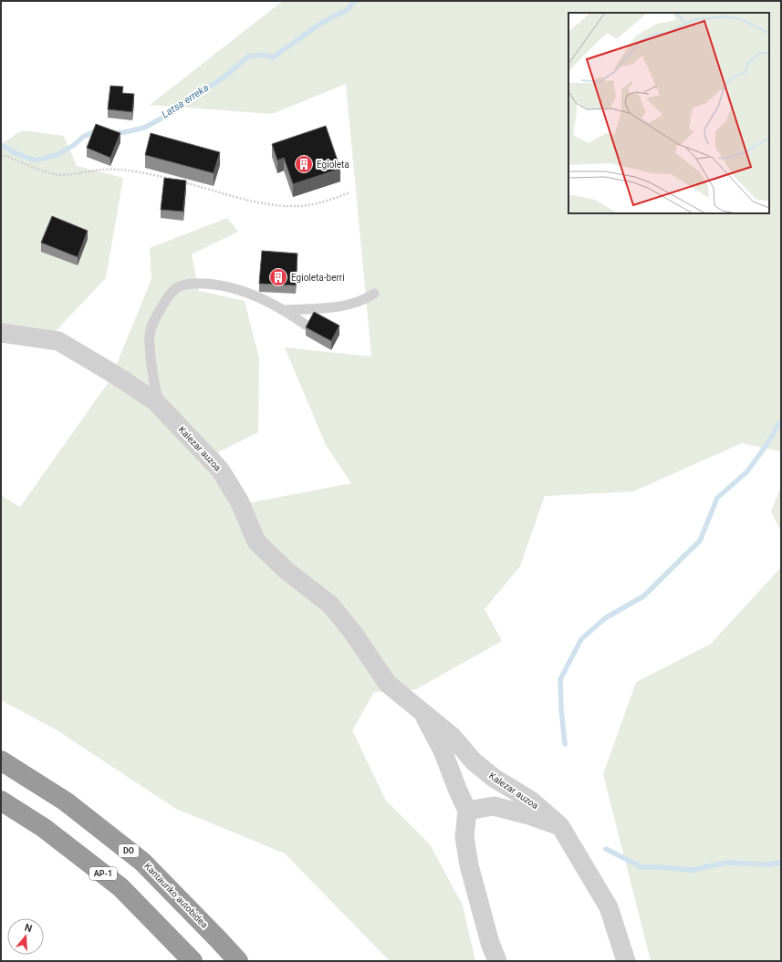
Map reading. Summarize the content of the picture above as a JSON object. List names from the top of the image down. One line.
{"streets":{"highway":["DO","AP-1","Kantauriko autobidea"],"street":["Kalezar auzoa"]},"water":["Latsa erreka"],"places":{"building":["Egioleta","Egioleta-berri"]},"north":"top"}
